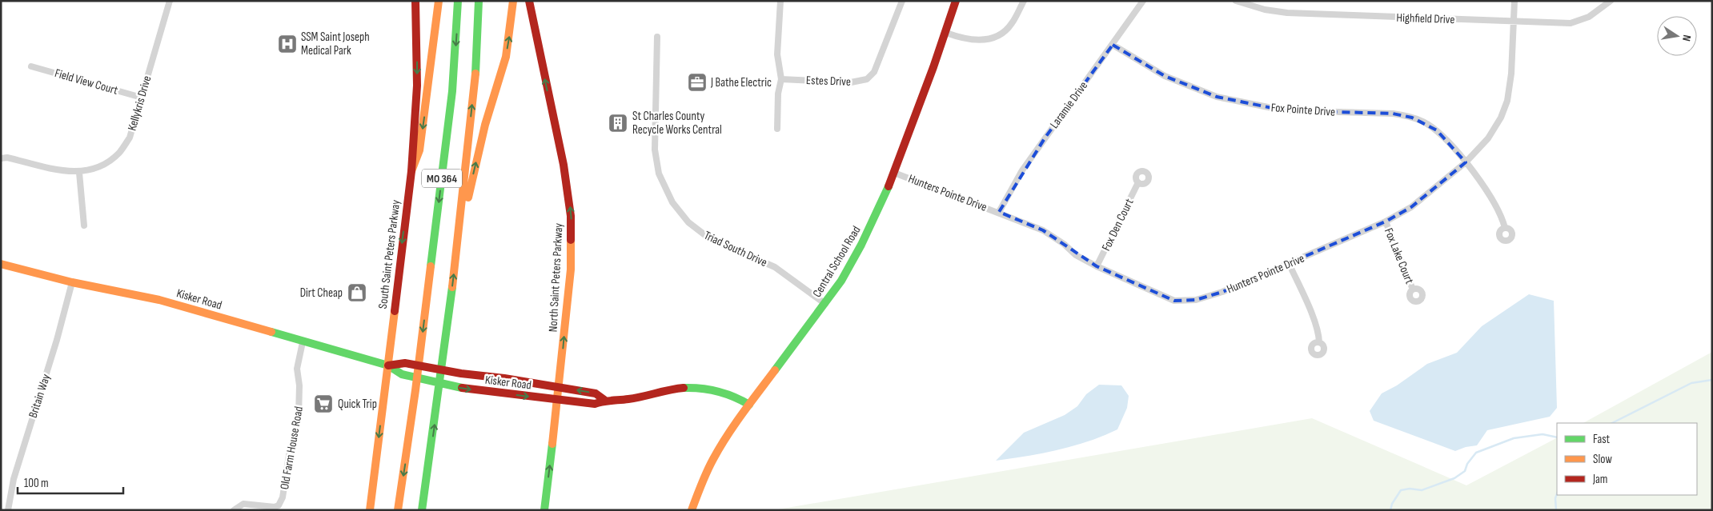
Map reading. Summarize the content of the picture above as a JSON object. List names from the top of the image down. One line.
{"streets":{"main road":["MO 364","South Saint Peters Parkway","Central School Road","North Saint Peters Parkway","Kisker Road"],"street":["Highfield Drive","Estes Drive","Field View Court","Kellykris Drive","Laramie Drive","Fox Pointe Drive","Hunters Pointe Drive","Fox Den Court","Triad South Drive","Fox Lake Court","Britain Way","Old Farm House Road"]},"crossings":[["Highfield Drive","Hunters Pointe Drive"],["Field View Court","Kellykris Drive"],["Laramie Drive","Fox Pointe Drive"],["Laramie Drive","Hunters Pointe Drive"],["Fox Pointe Drive","Hunters Pointe Drive"],["Hunters Pointe Drive","Fox Den Court"],["Hunters Pointe Drive","Fox Lake Court"],["Hunters Pointe Drive","Central School Road"],["Triad South Drive","Central School Road"],["South Saint Peters Parkway","Kisker Road"],["Central School Road","Kisker Road"],["North Saint Peters Parkway","Kisker Road"],["Kisker Road","Britain Way"],["Kisker Road","Old Farm House Road"]],"places":{"hospital":["SSM Saint Joseph Medical Park"],"office":["J Bathe Electric"],"building":["St Charles County Recycle Works Central"],"shop":["Dirt Cheap"],"supermarket":["Quick Trip"]},"legend":["Fast","Slow","Jam"],"scale_bar":"100 m","north":"right"}
